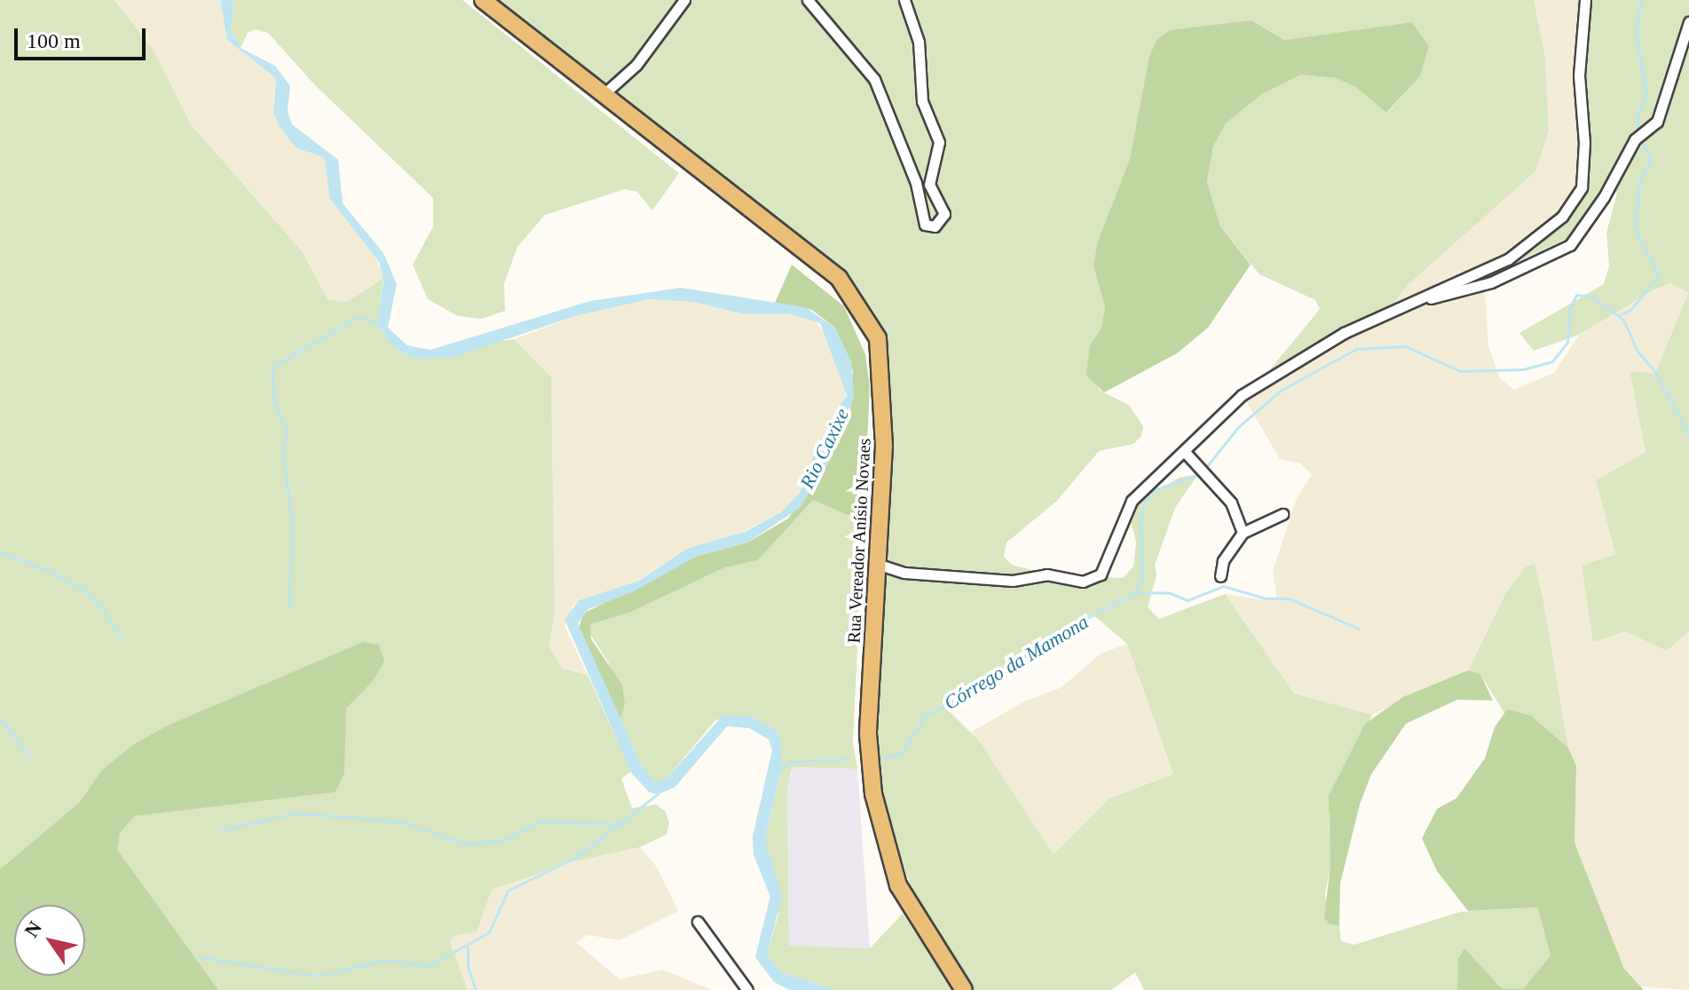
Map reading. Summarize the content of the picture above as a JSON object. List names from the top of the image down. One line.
{"streets":{"main road":["Rua Vereador Anísio Novaes"]},"water":["Rio Caxixe","Córrego da Mamona"],"scale_bar":"100 m","north":"top left"}
